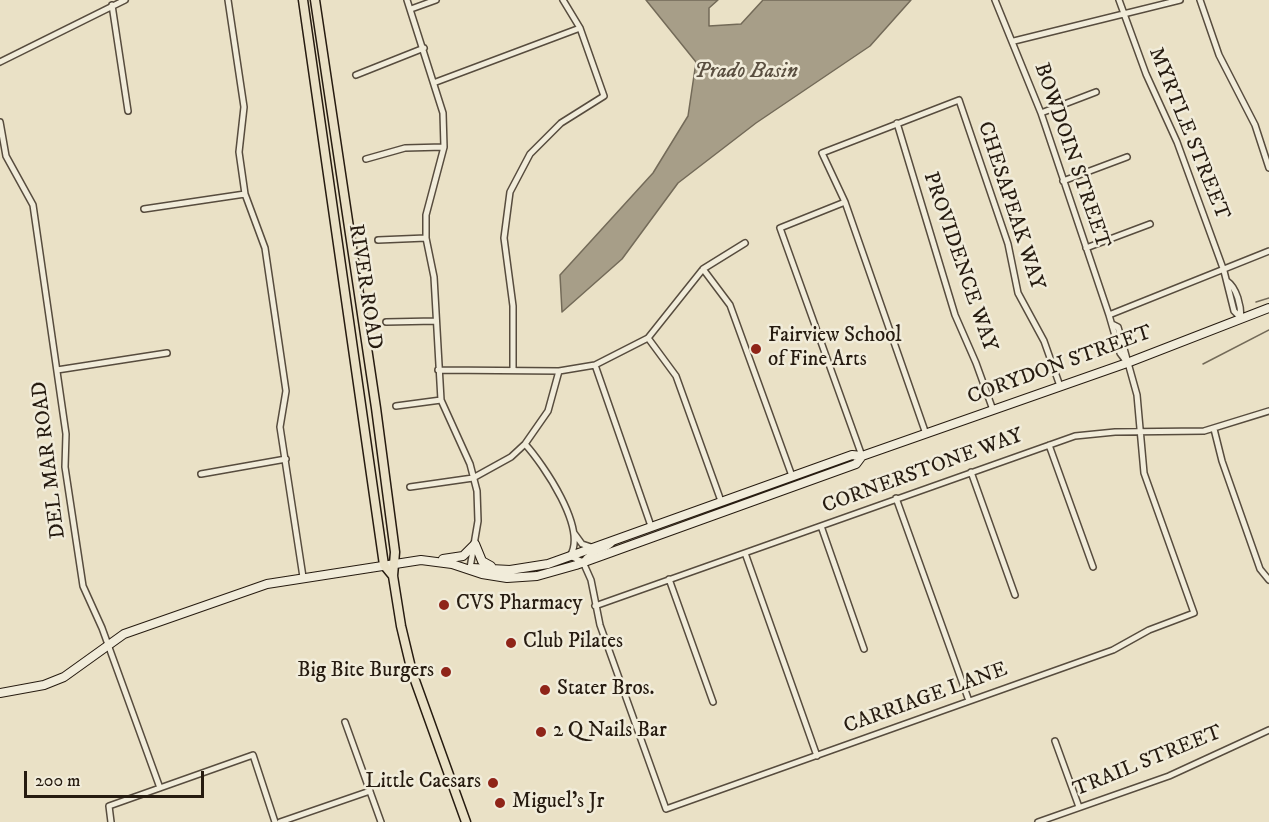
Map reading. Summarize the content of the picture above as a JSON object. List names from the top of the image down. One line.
{"streets":{"main road":["RIVER ROAD","CORYDON STREET"],"street":["MYRTLE STREET","BOWDOIN STREET","CHESAPEAK WAY","PROVIDENCE WAY","DEL MAR ROAD","CORNERSTONE WAY","CARRIAGE LANE","TRAIL STREET"]},"crossings":[["MYRTLE STREET","CORYDON STREET"],["BOWDOIN STREET","CORYDON STREET"],["BOWDOIN STREET","CORNERSTONE WAY"],["BOWDOIN STREET","CARRIAGE LANE"],["CHESAPEAK WAY","PROVIDENCE WAY"],["CHESAPEAK WAY","CORYDON STREET"],["PROVIDENCE WAY","CORYDON STREET"],["RIVER ROAD","CORYDON STREET"],["CORYDON STREET","DEL MAR ROAD"],["CORNERSTONE WAY","CARRIAGE LANE"]],"water":["Prado Basin"],"places":["Fairview School of Fine Arts","CVS Pharmacy","Club Pilates","Big Bite Burgers","Stater Bros.","2 Q Nails Bar","Little Caesars","Miguel’s Jr"],"scale_bar":"200 m"}
